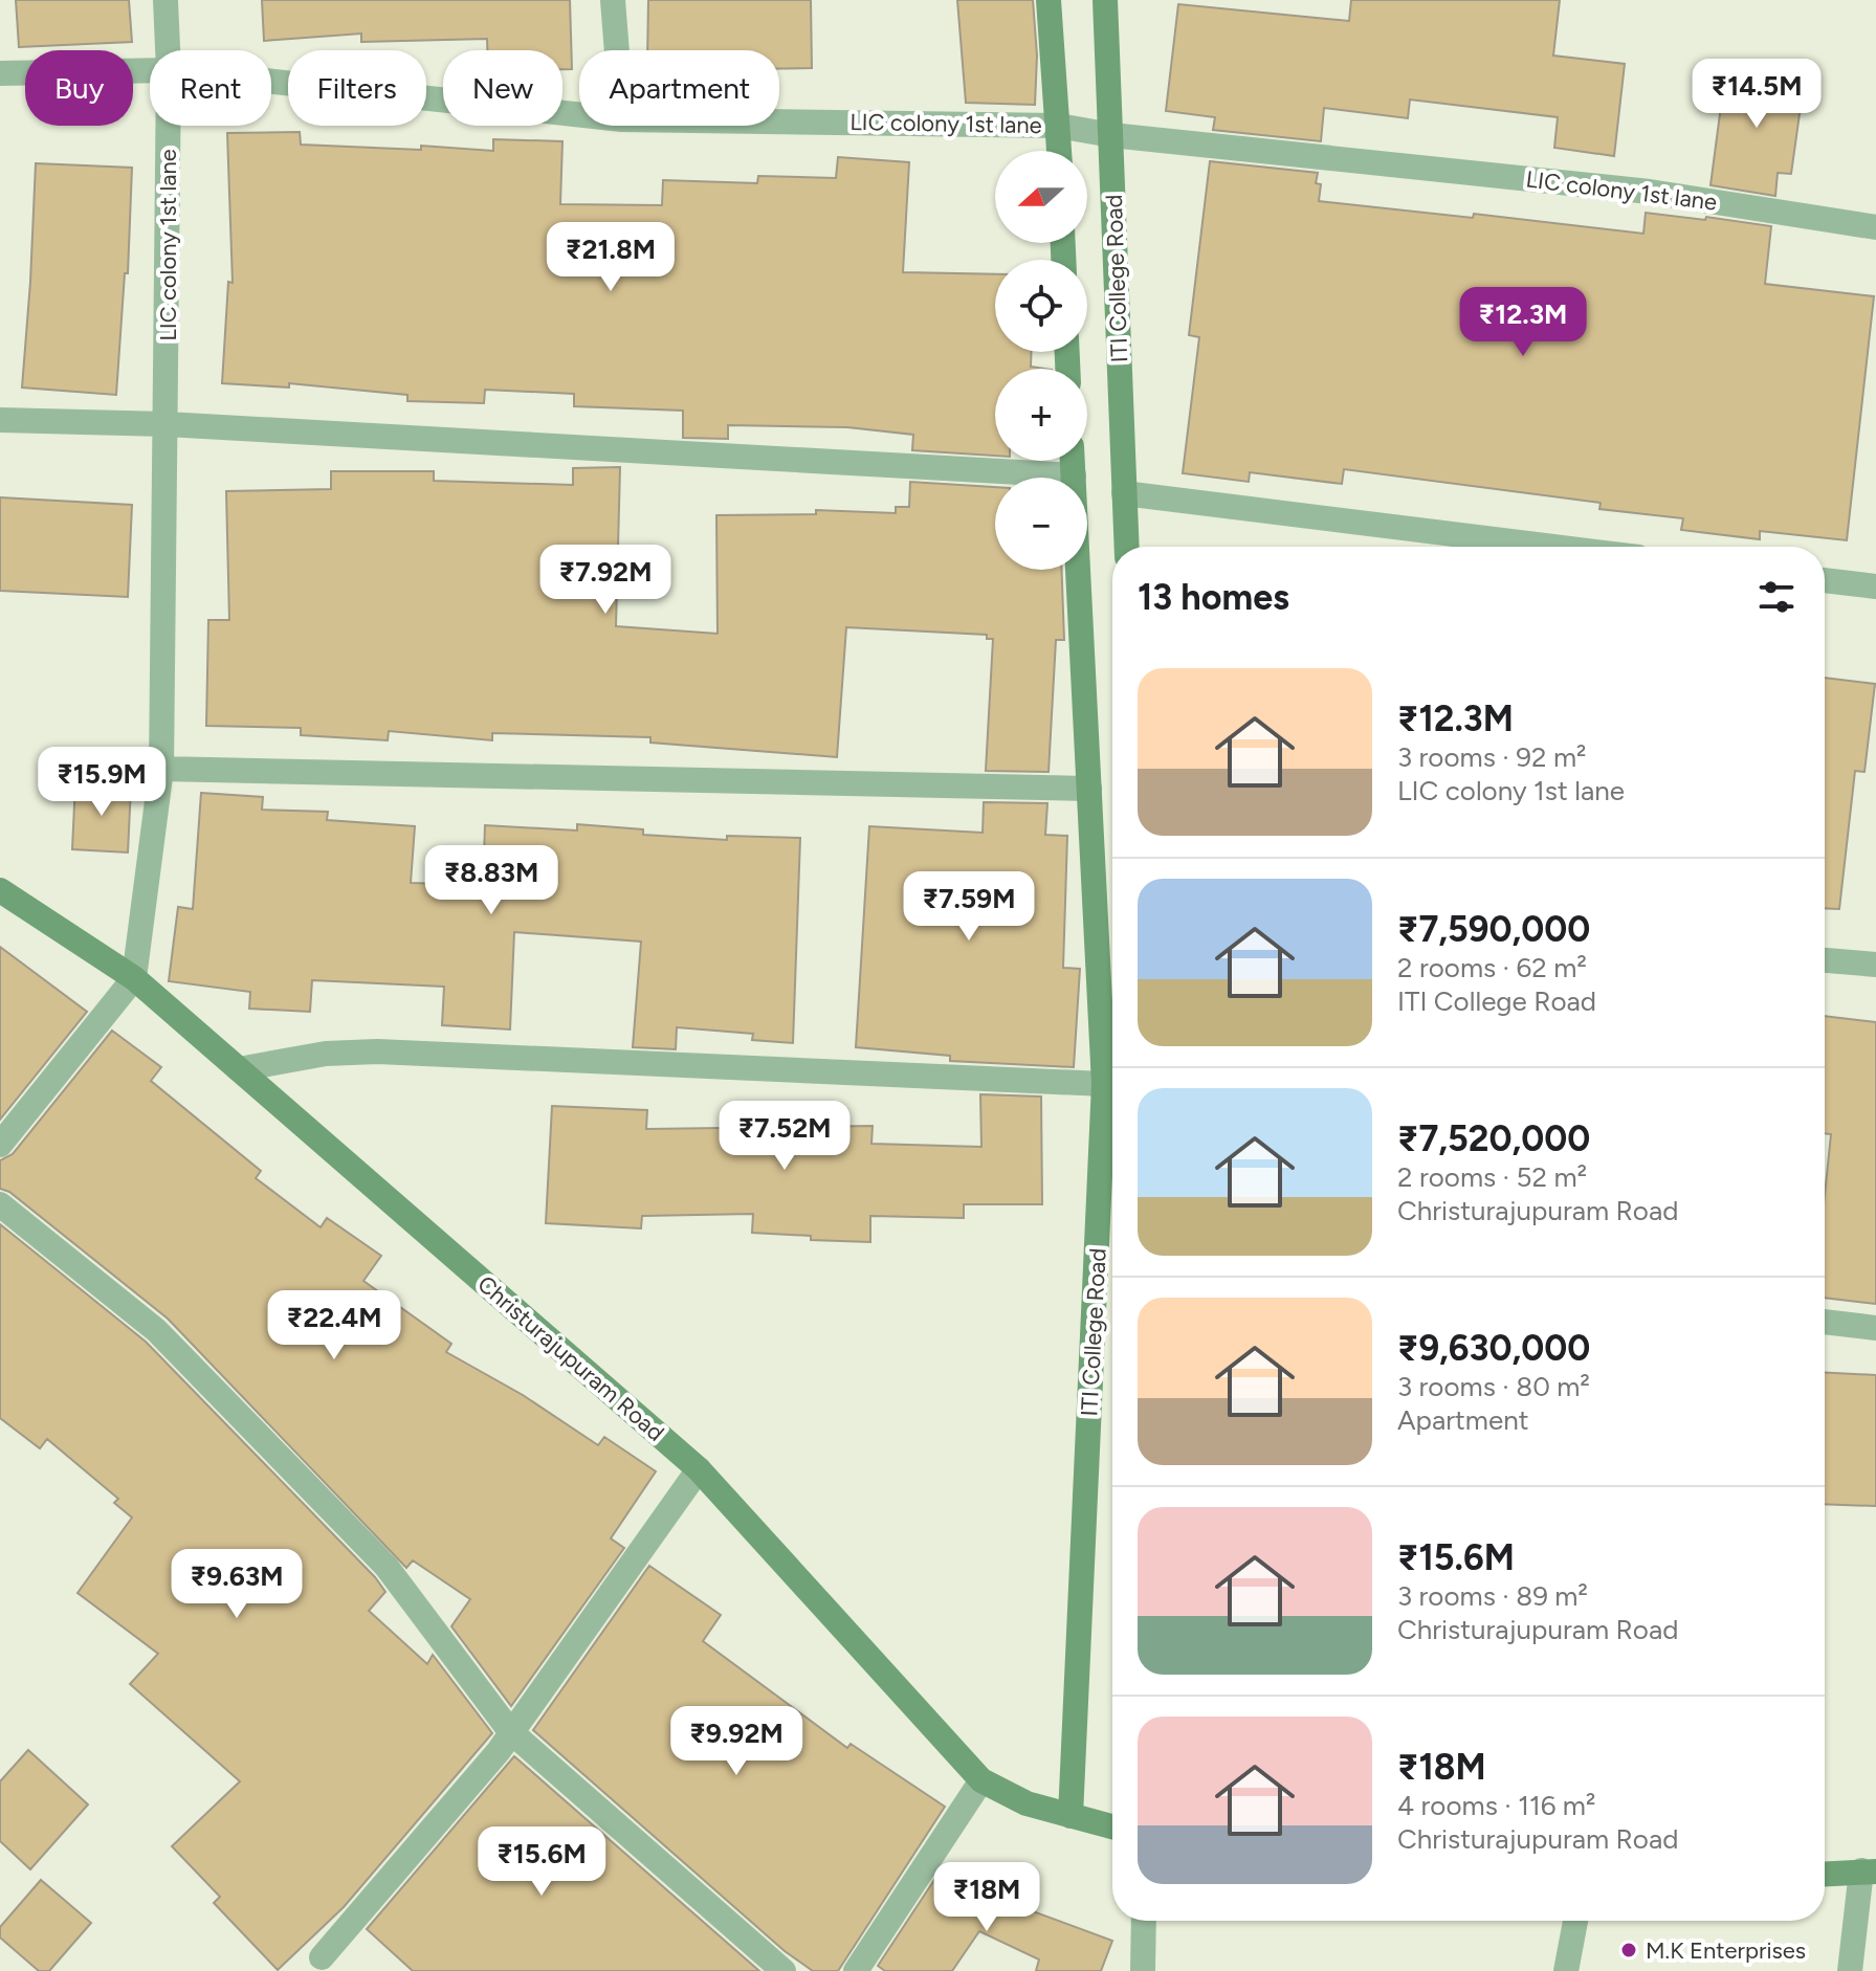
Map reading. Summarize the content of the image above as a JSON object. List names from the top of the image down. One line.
{"streets":{"street":["LIC colony 1st lane","ITI College Road","Christurajupuram Road"]},"crossings":[["LIC colony 1st lane","ITI College Road"],["LIC colony 1st lane","Christurajupuram Road"],["ITI College Road","Christurajupuram Road"]],"places":["M.K Enterprises"],"north":"left","page":{"chip":["Buy","Rent","Filters","New","Apartment"],"price":["₹14.5M","₹21.8M","₹12.3M","₹7.92M","₹15.9M","₹8.83M","₹7.59M","₹7.52M","₹22.4M","₹9.63M","₹9.92M","₹15.6M","₹18M"],"map_buttons":["+","−"],"heading":"13 homes","list":[{"name":"₹12.3M","note":"3 rooms · 92 m² · LIC colony 1st lane"},{"name":"₹7,590,000","note":"2 rooms · 62 m² · ITI College Road"},{"name":"₹7,520,000","note":"2 rooms · 52 m² · Christurajupuram Road"},{"name":"₹9,630,000","note":"3 rooms · 80 m² · Apartment"},{"name":"₹15.6M","note":"3 rooms · 89 m² · Christurajupuram Road"},{"name":"₹18M","note":"4 rooms · 116 m² · Christurajupuram Road"}]}}
